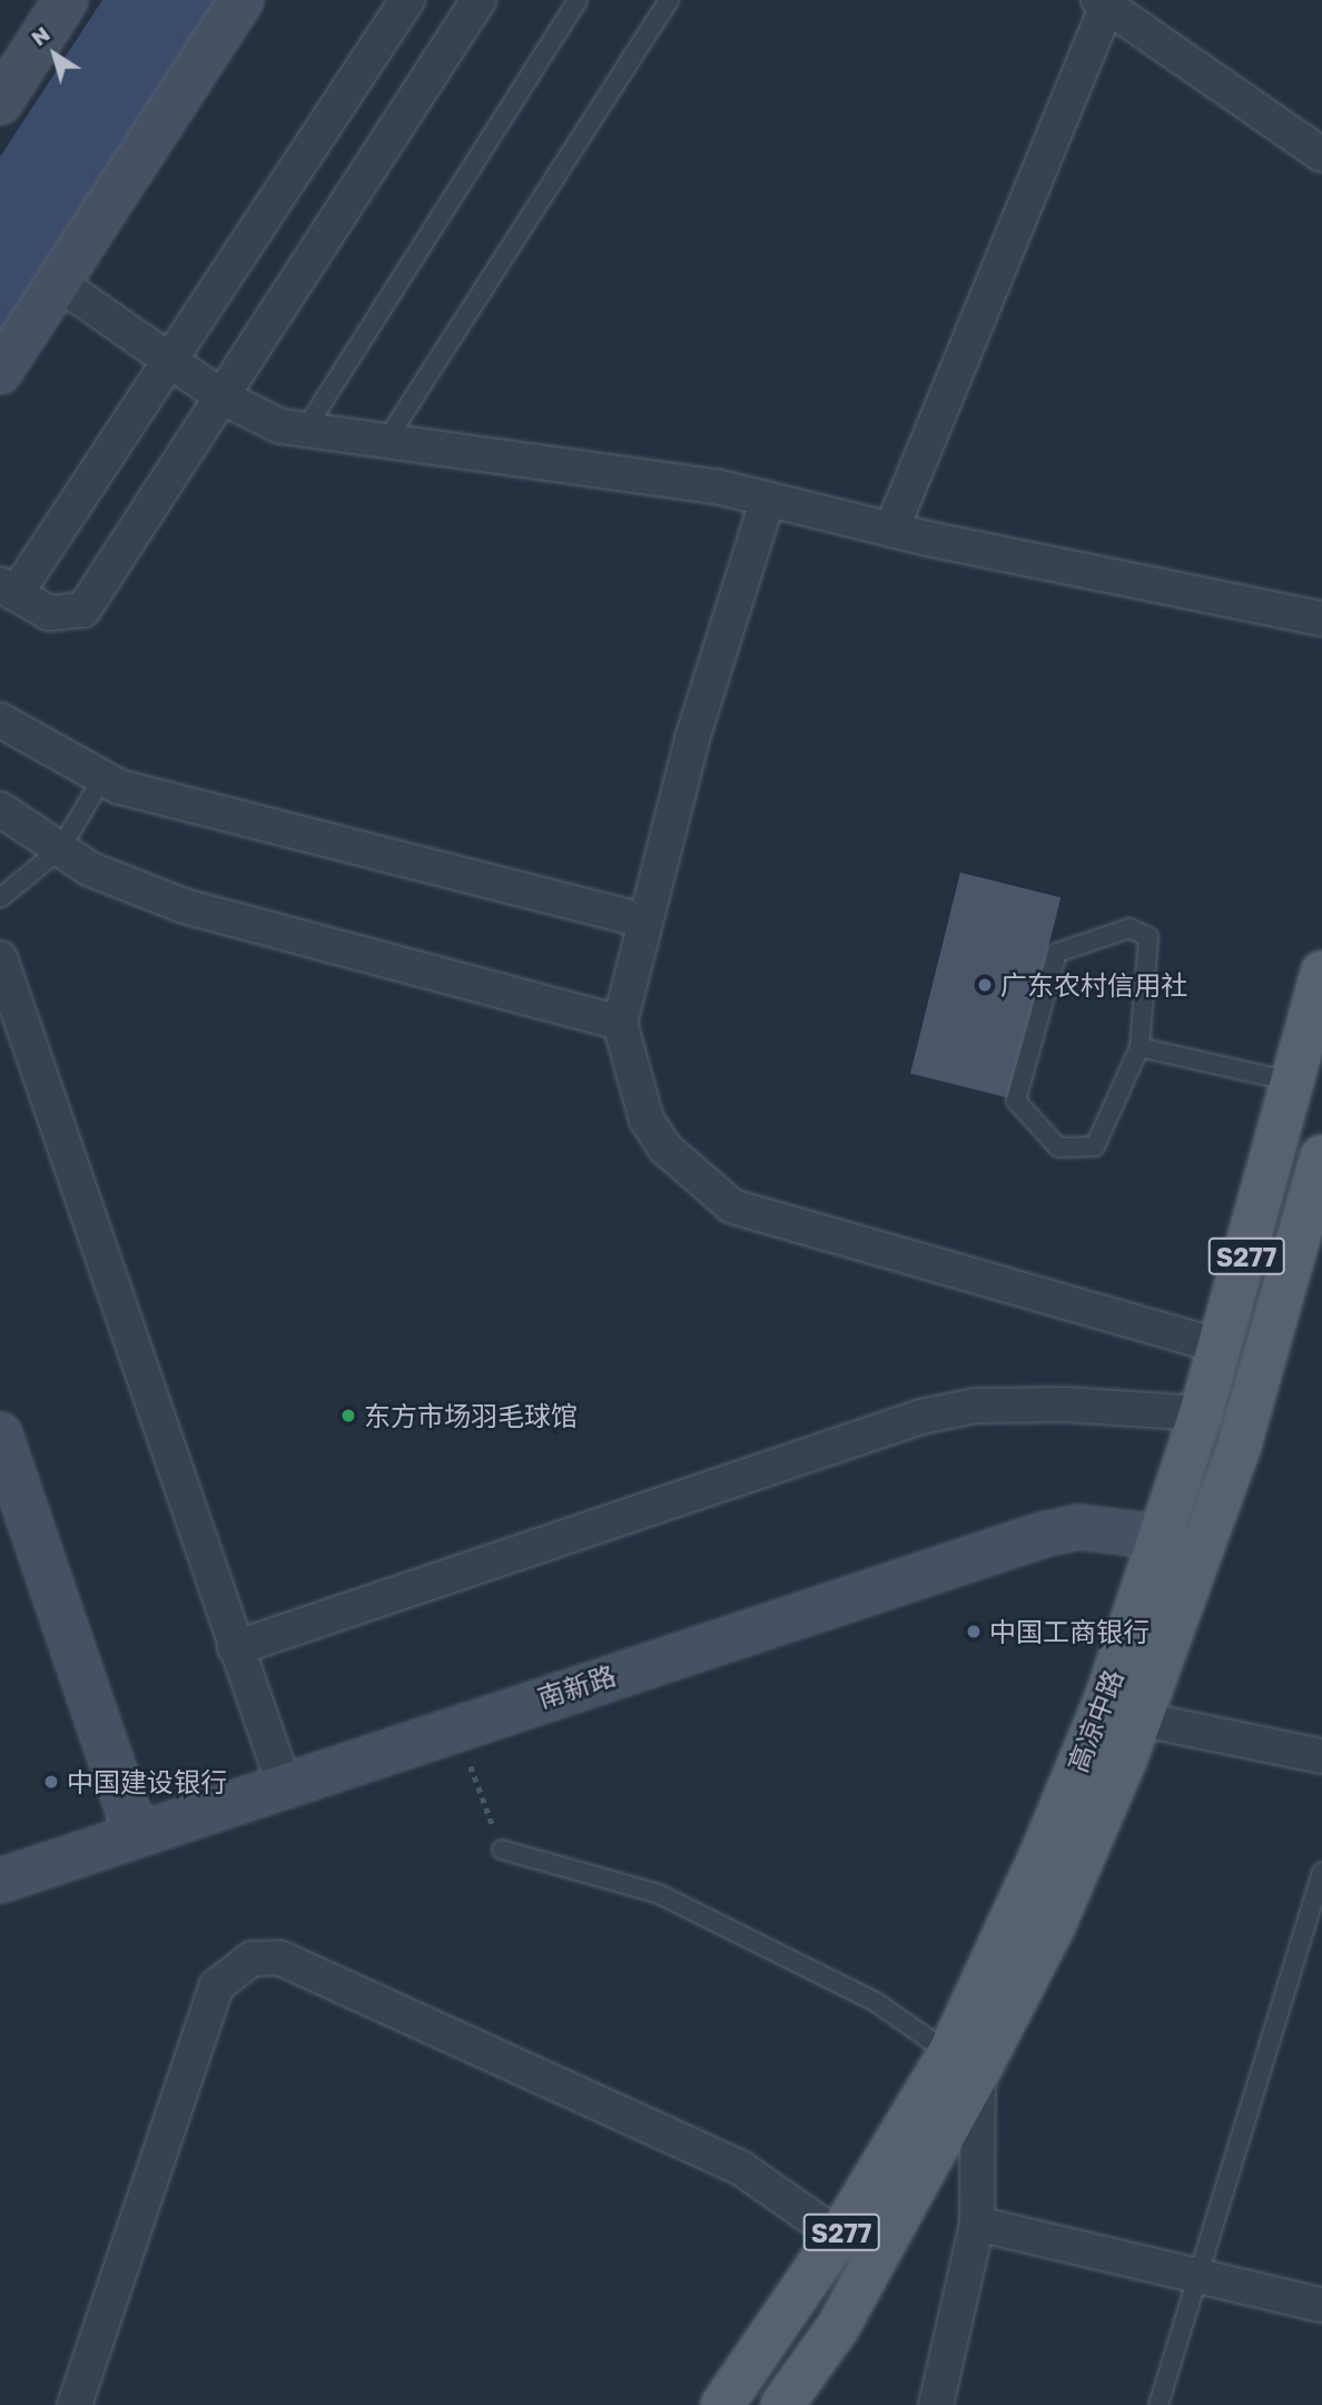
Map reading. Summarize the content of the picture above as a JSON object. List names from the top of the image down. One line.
{"streets":{"main road":["S277","高凉中路"],"street":["南新路"]},"crossings":[["南新路","高凉中路"]],"places":["广东农村信用社","东方市场羽毛球馆","中国工商银行","中国建设银行"],"north":"top left"}
